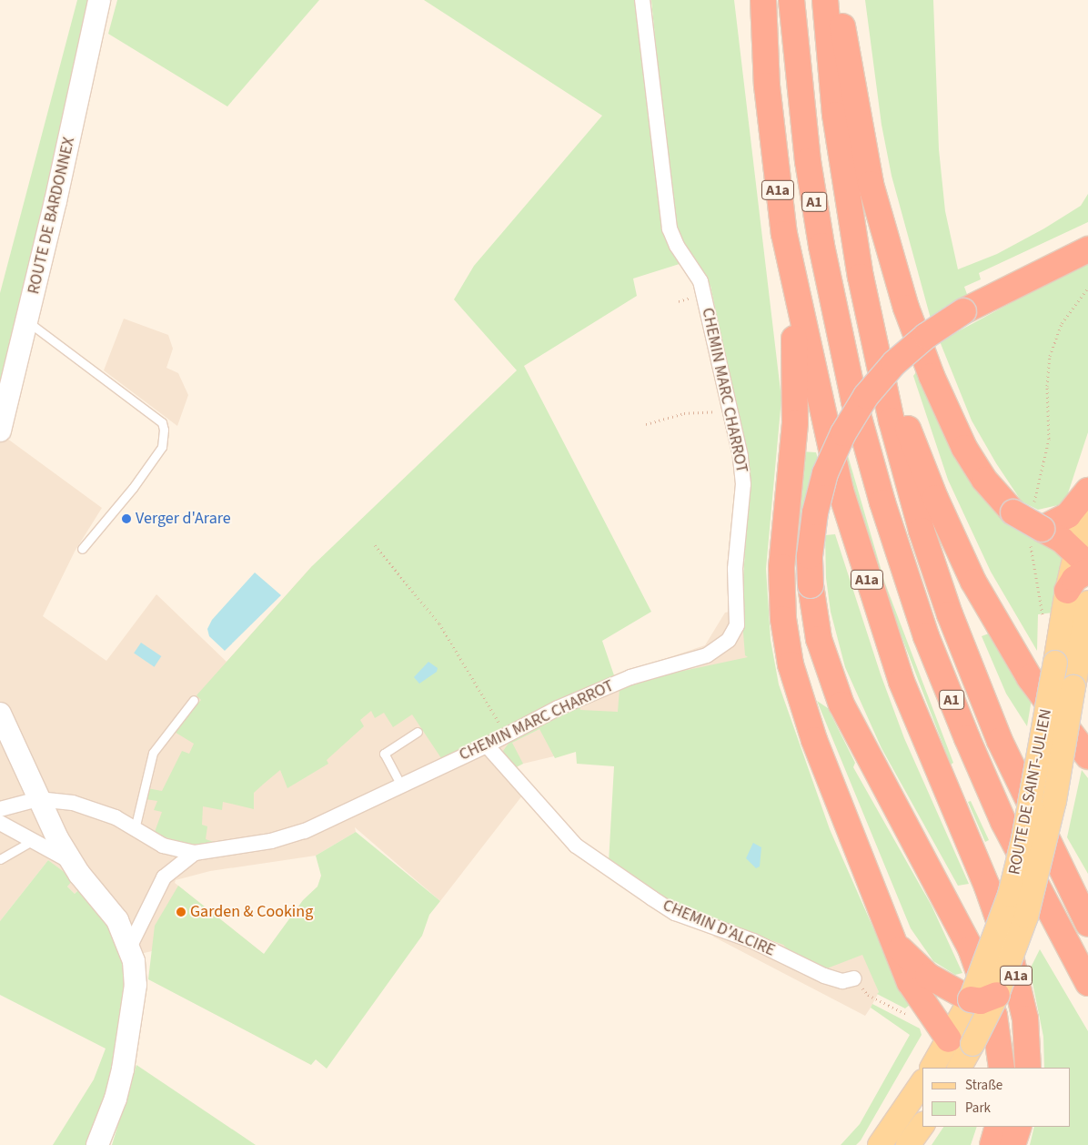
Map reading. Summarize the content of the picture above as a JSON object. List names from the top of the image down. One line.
{"streets":{"highway":["A1a","A1"],"main road":["ROUTE DE SAINT-JULIEN"],"street":["ROUTE DE BARDONNEX","CHEMIN MARC CHARROT","CHEMIN D'ALCIRE"]},"crossings":[["CHEMIN MARC CHARROT","CHEMIN D'ALCIRE"]],"places":["Verger d'Arare","Garden & Cooking"],"legend":["Straße","Park"]}
